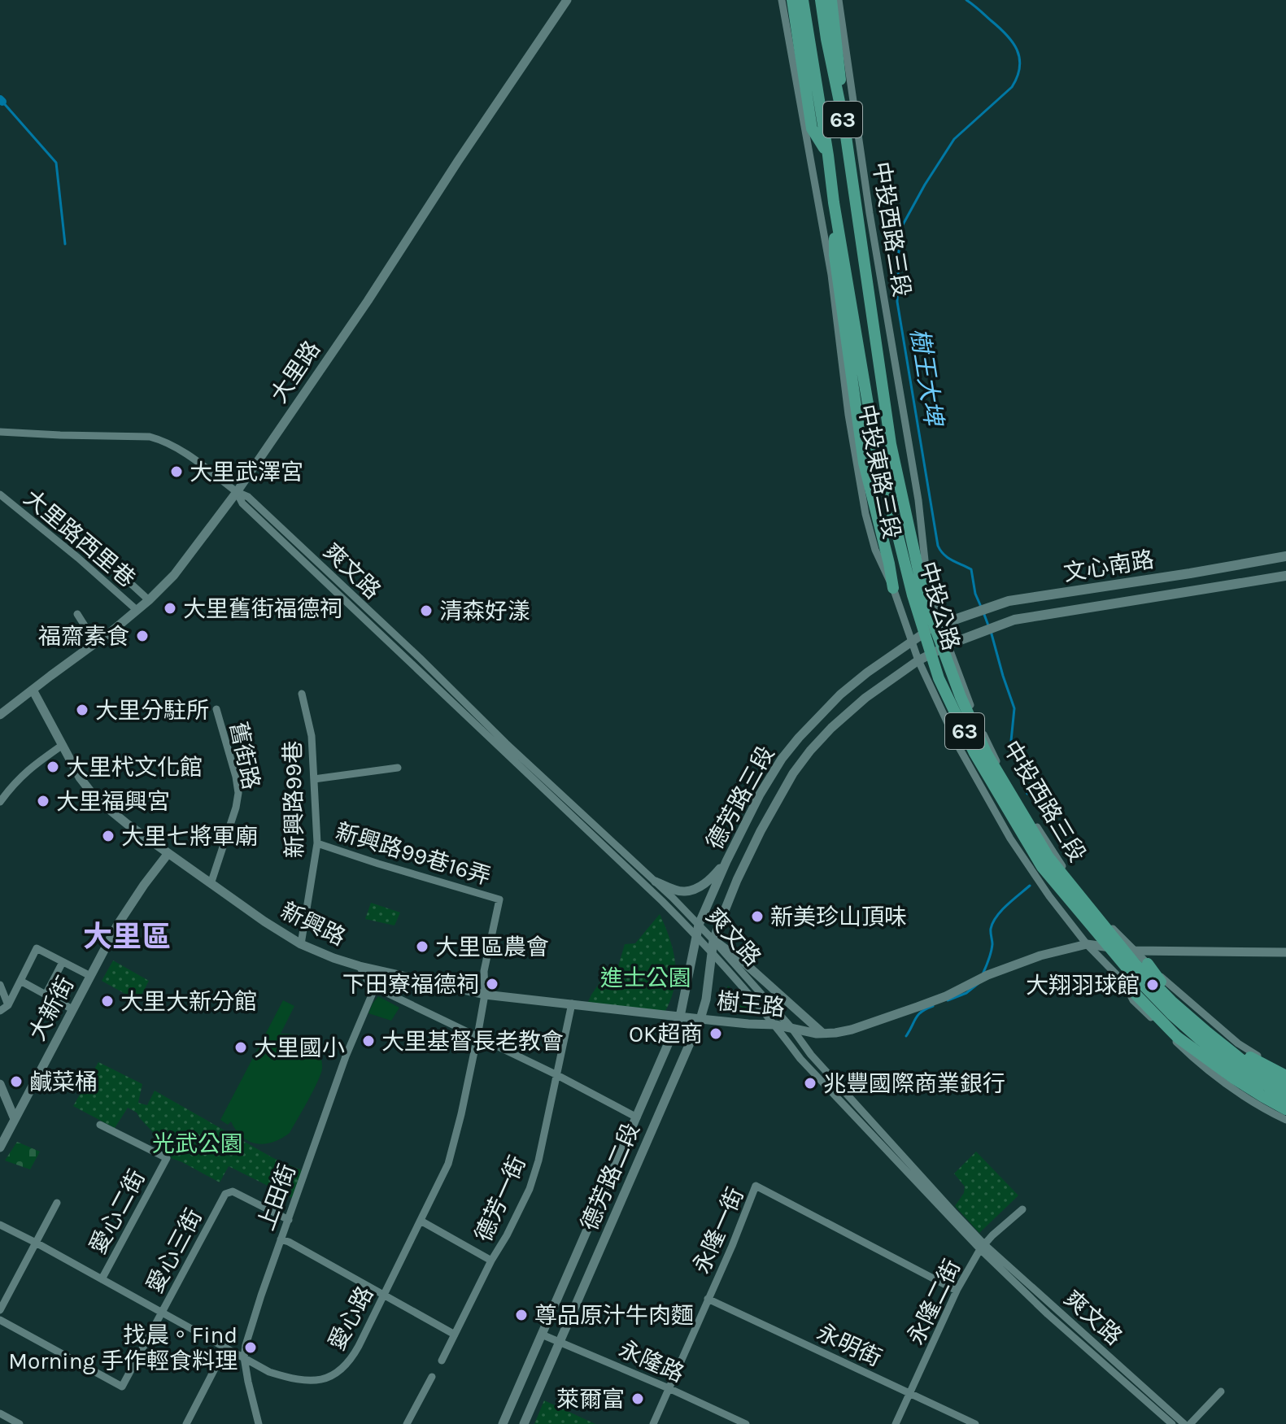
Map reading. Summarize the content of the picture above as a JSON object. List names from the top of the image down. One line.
{"streets":{"main road":["63","文心南路","中投公路"],"street":["中投西路三段","大里路","中投東路三段","大里路西里巷","爽文路","舊街路","德芳路三段","新興路99巷","新興路99巷16弄","新興路","樹王路","大新街","德芳路二段","上田街","德芳一街","愛心二街","永隆一街","愛心三街","永隆二街","愛心路","永明街","永隆路"]},"crossings":[["中投西路三段","文心南路"],["中投西路三段","德芳路三段"],["大里路","大里路西里巷"],["大里路","爽文路"],["大里路","新興路"],["中投東路三段","德芳路三段"],["中投東路三段","樹王路"],["文心南路","德芳路三段"],["爽文路","德芳路三段"],["爽文路","樹王路"],["爽文路","德芳路二段"],["爽文路","永隆二街"],["舊街路","新興路"],["德芳路三段","樹王路"],["德芳路三段","德芳路二段"],["新興路99巷","新興路99巷16弄"],["新興路99巷","新興路"],["新興路99巷16弄","愛心路"],["新興路","樹王路"],["新興路","大新街"],["新興路","德芳路二段"],["新興路","上田街"],["新興路","德芳一街"],["新興路","愛心路"],["樹王路","德芳路二段"],["樹王路","德芳一街"],["樹王路","愛心路"],["德芳路二段","永隆路"],["上田街","愛心三街"],["上田街","愛心路"],["愛心二街","愛心路"],["永隆一街","永隆二街"],["永隆一街","永明街"],["永隆一街","永隆路"],["愛心三街","愛心路"],["永隆二街","永明街"]],"districts":["大里區"],"water":["樹王大埤"],"parks":["進士公園","光武公園"],"places":["大里武澤宮","大里舊街福德祠","清森好漾","福齋素食","大里分駐所","大里杙文化館","大里福興宮","大里七將軍廟","新美珍山頂味","大里區農會","下田寮福德祠","大翔羽球館","大里大新分館","OK超商","大里基督長老教會","大里國小","鹹菜桶","兆豐國際商業銀行","尊品原汁牛肉麵","找晨。Find Morning 手作輕食料理","萊爾富"]}
